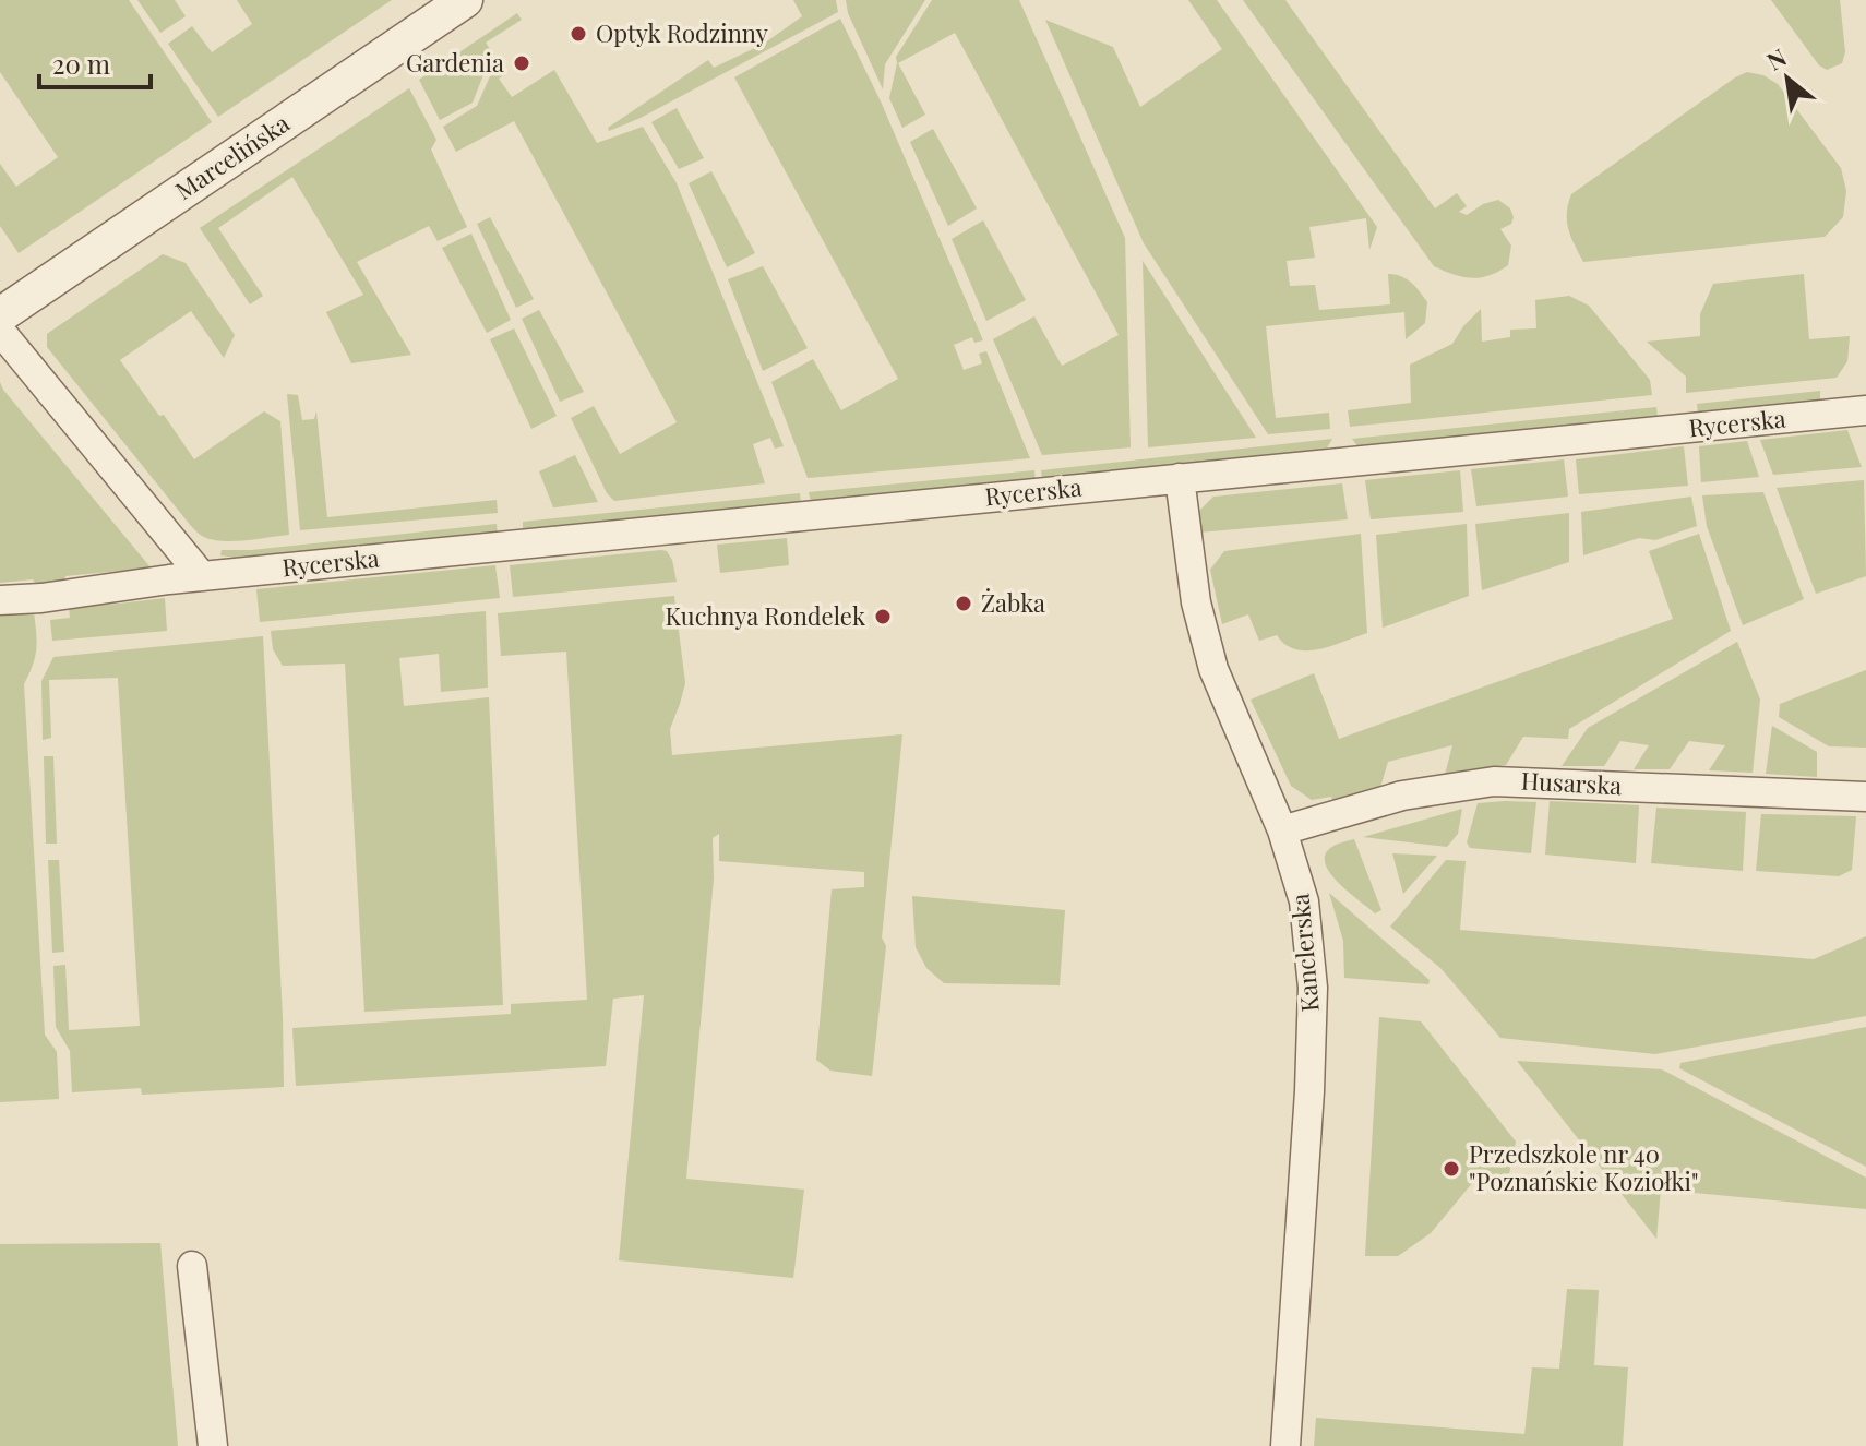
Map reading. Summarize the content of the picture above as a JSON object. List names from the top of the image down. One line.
{"streets":{"street":["Marcelińska","Rycerska","Husarska","Kanclerska"]},"crossings":[["Rycerska","Kanclerska"],["Husarska","Kanclerska"]],"places":["Optyk Rodzinny","Gardenia","Żabka","Kuchnya Rondelek","Przedszkole nr 40 \"Poznańskie Koziołki\""],"scale_bar":"20 m","north":"top left"}
